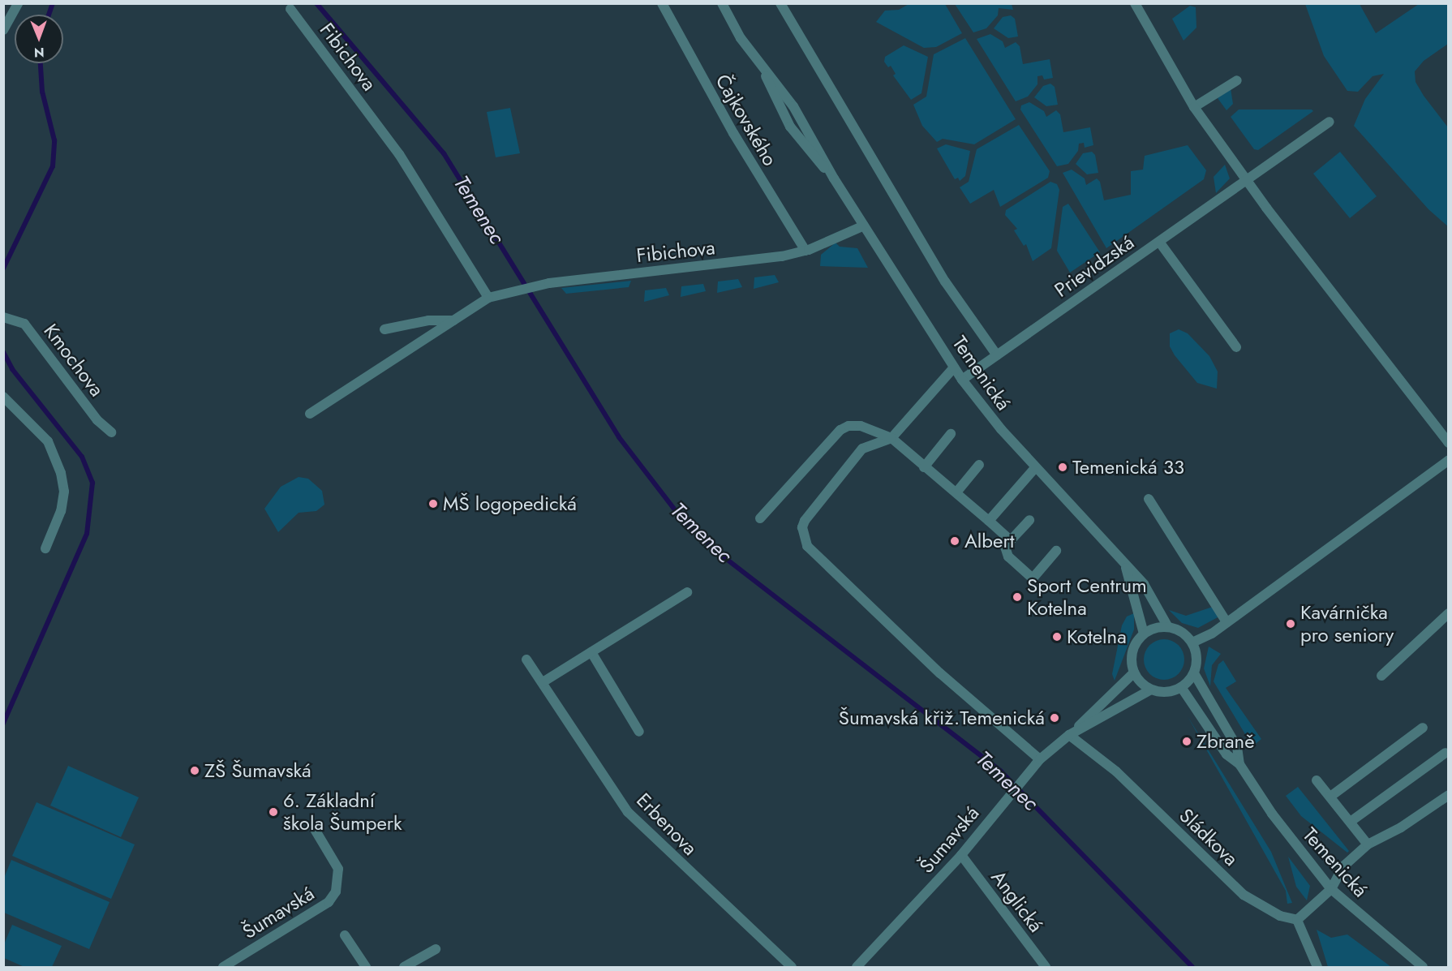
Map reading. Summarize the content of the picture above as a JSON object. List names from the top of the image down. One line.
{"streets":{"street":["Fibichova","Čajkovského","Prievidzská","Kmochova","Temenická","Erbenova","Sládkova","Šumavská","Anglická"]},"crossings":[["Fibichova","Čajkovského"],["Fibichova","Temenická"],["Prievidzská","Temenická"],["Temenická","Šumavská"],["Sládkova","Šumavská"],["Šumavská","Anglická"]],"water":["Temenec"],"places":["Temenická 33","MŠ logopedická","Albert","Sport Centrum Kotelna","Kavárnička pro seniory","Kotelna","Šumavská křiž.Temenická","Zbraně","ZŠ Šumavská","6. Základní škola Šumperk"],"north":"bottom"}
